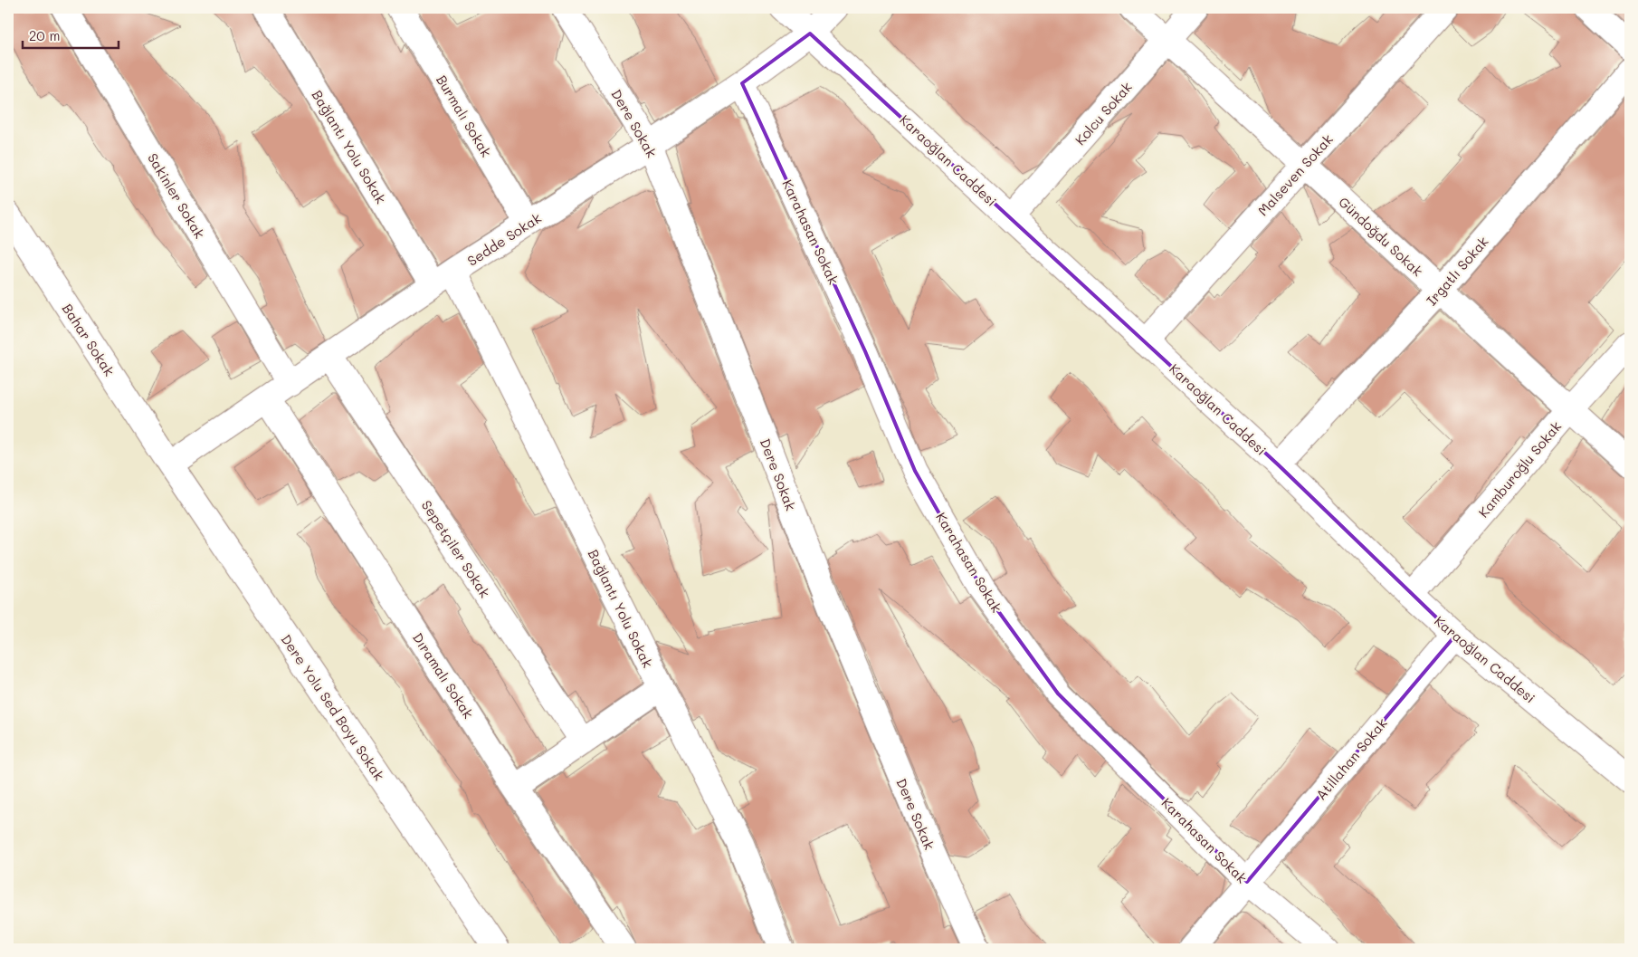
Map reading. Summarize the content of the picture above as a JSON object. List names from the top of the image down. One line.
{"streets":{"street":["Kolcu Sokak","Burmalı Sokak","Dere Sokak","Bağlantı Yolu Sokak","Karaoğlan Caddesi","Malseven Sokak","Sakinler Sokak","Karahasan Sokak","Gündoğdu Sokak","Sedde Sokak","Irgatlı Sokak","Bahar Sokak","Kamburoğlu Sokak","Sepetçiler Sokak","Dıramalı Sokak","Dere Yolu Sed Boyu Sokak","Atillahan Sokak"]},"crossings":[["Kolcu Sokak","Karaoğlan Caddesi"],["Kolcu Sokak","Gündoğdu Sokak"],["Burmalı Sokak","Sedde Sokak"],["Dere Sokak","Sedde Sokak"],["Bağlantı Yolu Sokak","Sedde Sokak"],["Karaoğlan Caddesi","Malseven Sokak"],["Karaoğlan Caddesi","Sedde Sokak"],["Karaoğlan Caddesi","Irgatlı Sokak"],["Karaoğlan Caddesi","Kamburoğlu Sokak"],["Karaoğlan Caddesi","Atillahan Sokak"],["Malseven Sokak","Gündoğdu Sokak"],["Sakinler Sokak","Sedde Sokak"],["Karahasan Sokak","Sedde Sokak"],["Karahasan Sokak","Atillahan Sokak"],["Gündoğdu Sokak","Irgatlı Sokak"],["Gündoğdu Sokak","Kamburoğlu Sokak"],["Sedde Sokak","Bahar Sokak"],["Sedde Sokak","Sepetçiler Sokak"],["Sedde Sokak","Dıramalı Sokak"],["Sedde Sokak","Dere Yolu Sed Boyu Sokak"],["Bahar Sokak","Dere Yolu Sed Boyu Sokak"]],"scale_bar":"20 m"}
